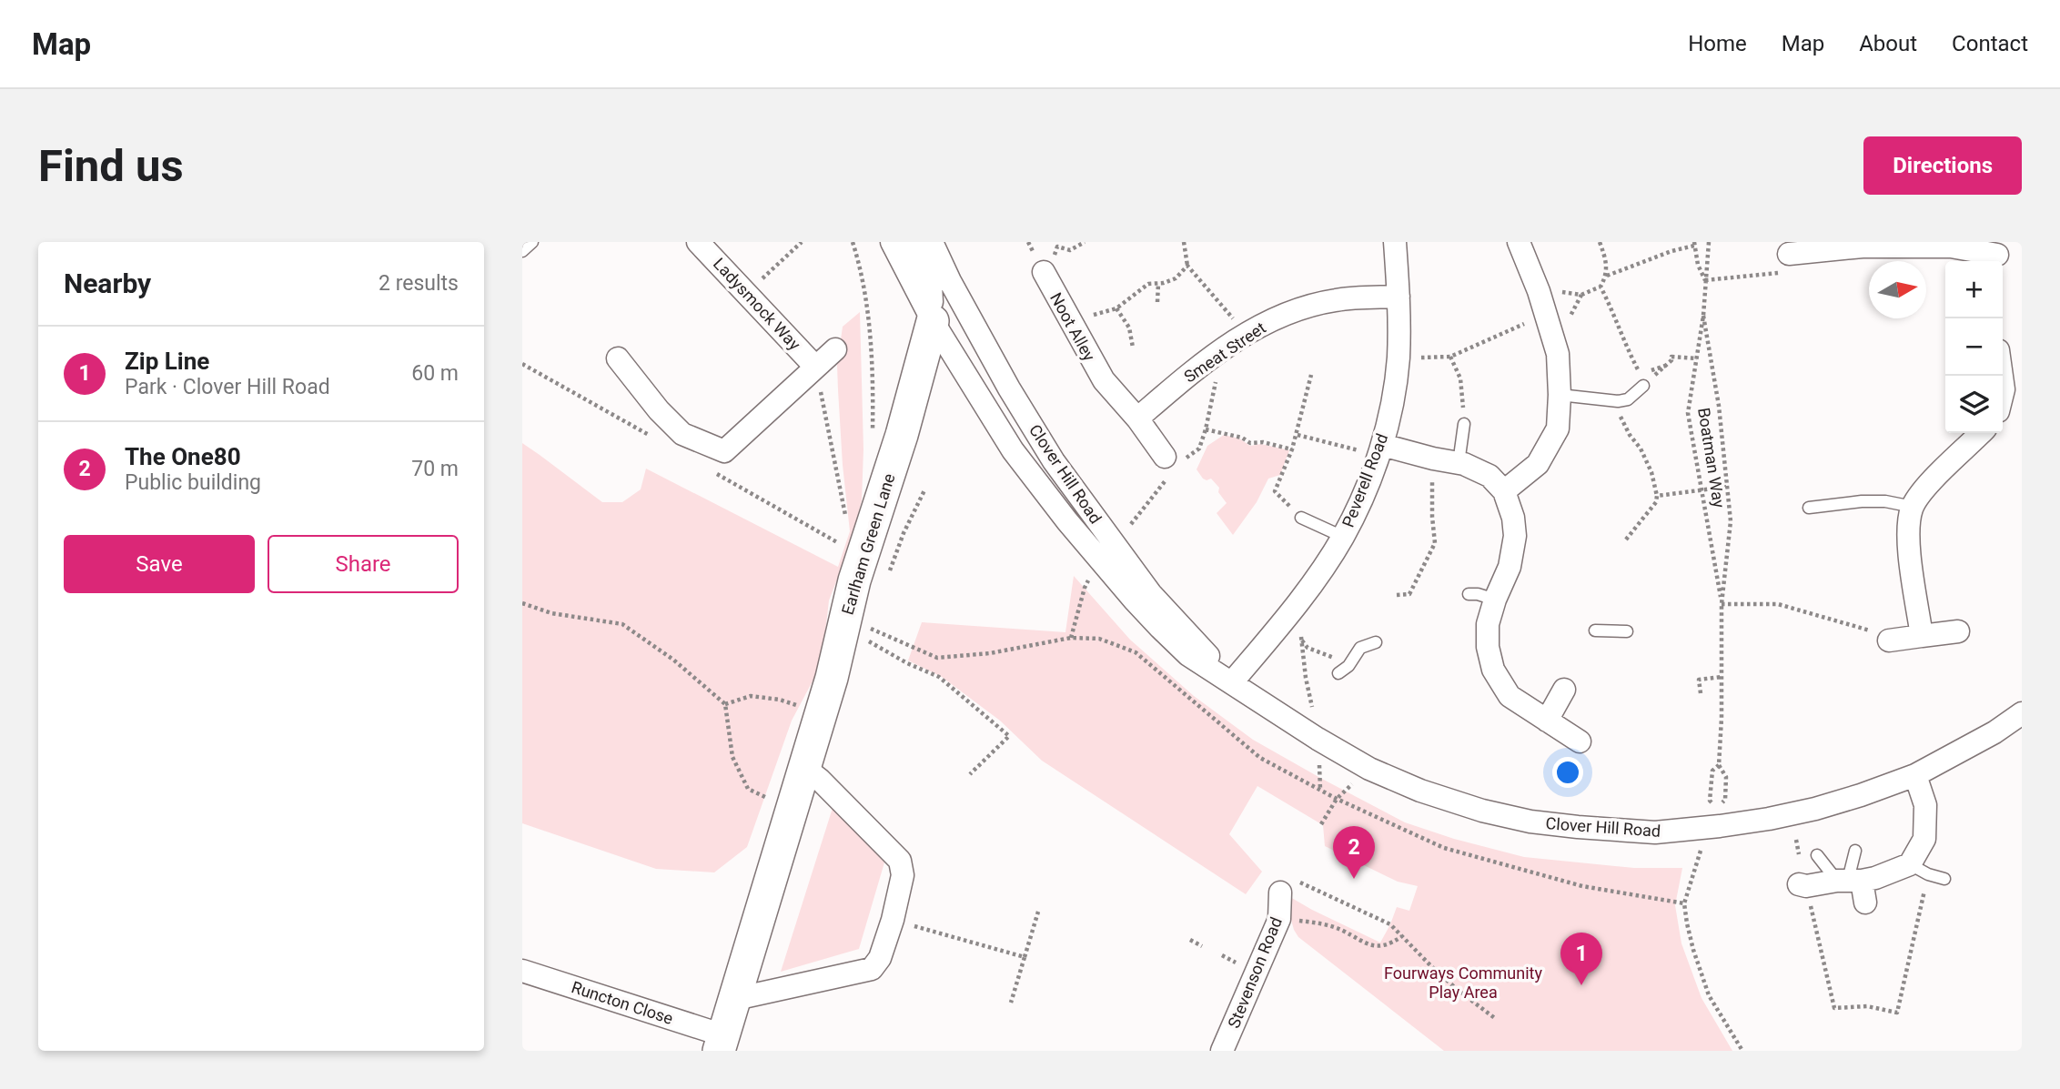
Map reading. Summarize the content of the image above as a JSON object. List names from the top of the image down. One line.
{"streets":{"street":["Ladysmock Way","Noot Alley","Smeat Street","Clover Hill Road","Peverell Road","Earlham Green Lane","Stevenson Road","Runcton Close"],"path":["Boatman Way"]},"crossings":[["Noot Alley","Smeat Street"],["Smeat Street","Peverell Road"],["Clover Hill Road","Peverell Road"],["Clover Hill Road","Earlham Green Lane"],["Earlham Green Lane","Runcton Close"]],"parks":["Fourways Community Play Area"],"north":"right","page":{"header":"Map","nav":["Home","Map","About","Contact"],"buttons":["Directions",["Save","Share"]],"title":"Find us","heading":["Nearby","2 results"],"map_buttons":["+","−"],"list":[{"mark":"1","name":"Zip Line","note":"Park · Clover Hill Road","value":"60 m"},{"mark":"2","name":"The One80","note":"Public building","value":"70 m"}],"pins":["2","1"]}}
